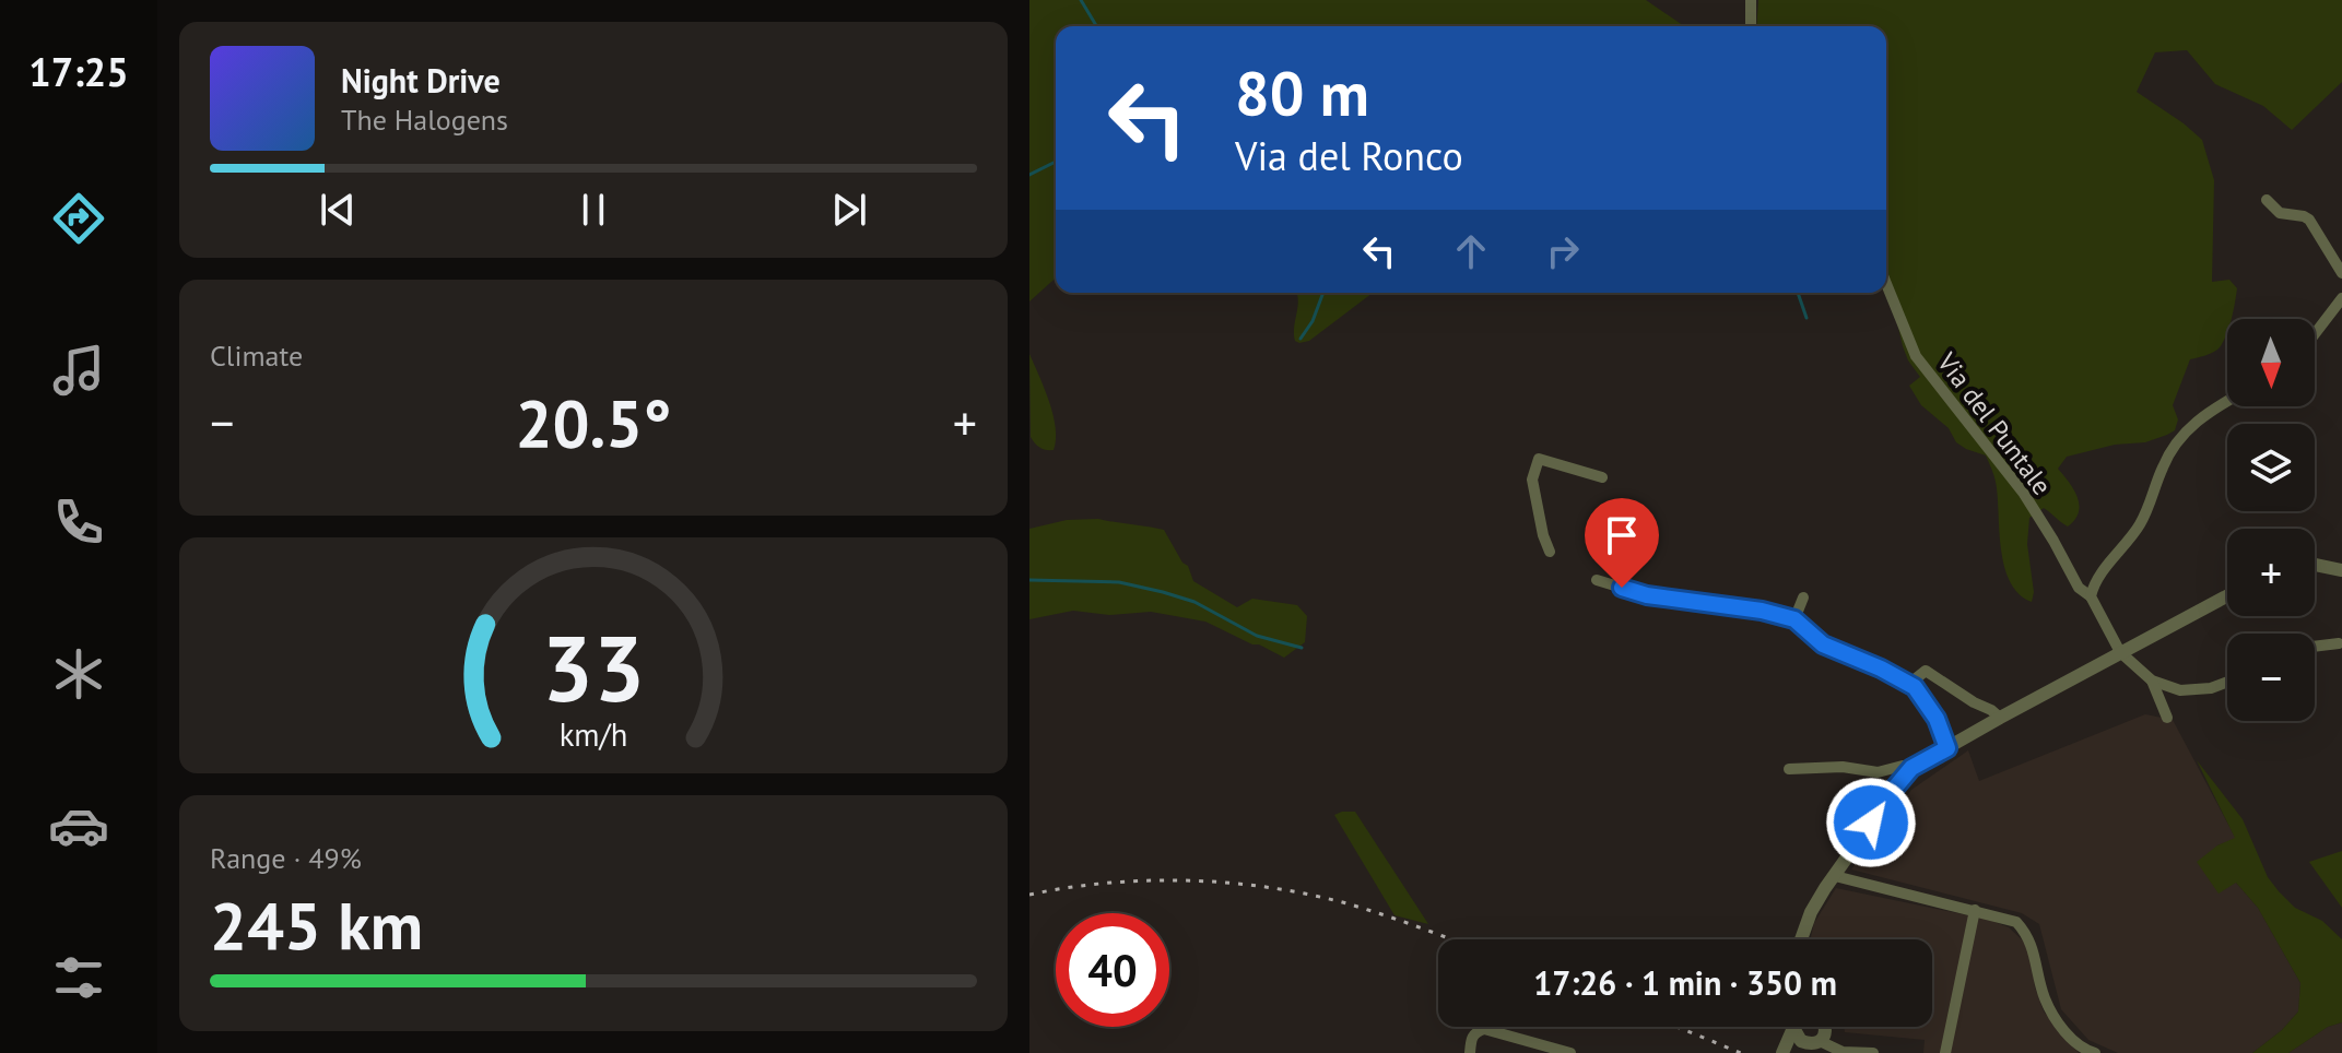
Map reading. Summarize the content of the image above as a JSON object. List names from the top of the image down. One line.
{"streets":{"street":["Via del Puntale"]},"north":"bottom","page":{"tabs":"17:25","turn":["80 m","Via del Ronco"],"song":["Night Drive","The Halogens"],"tile":["Climate",["Range · 49%","245 km"]],"map_buttons":["+","−"],"heat":["−","20.5°","+"],"limit":"40","trip":"17:26 · 1 min · 350 m","gauge":["33","km/h"]}}
